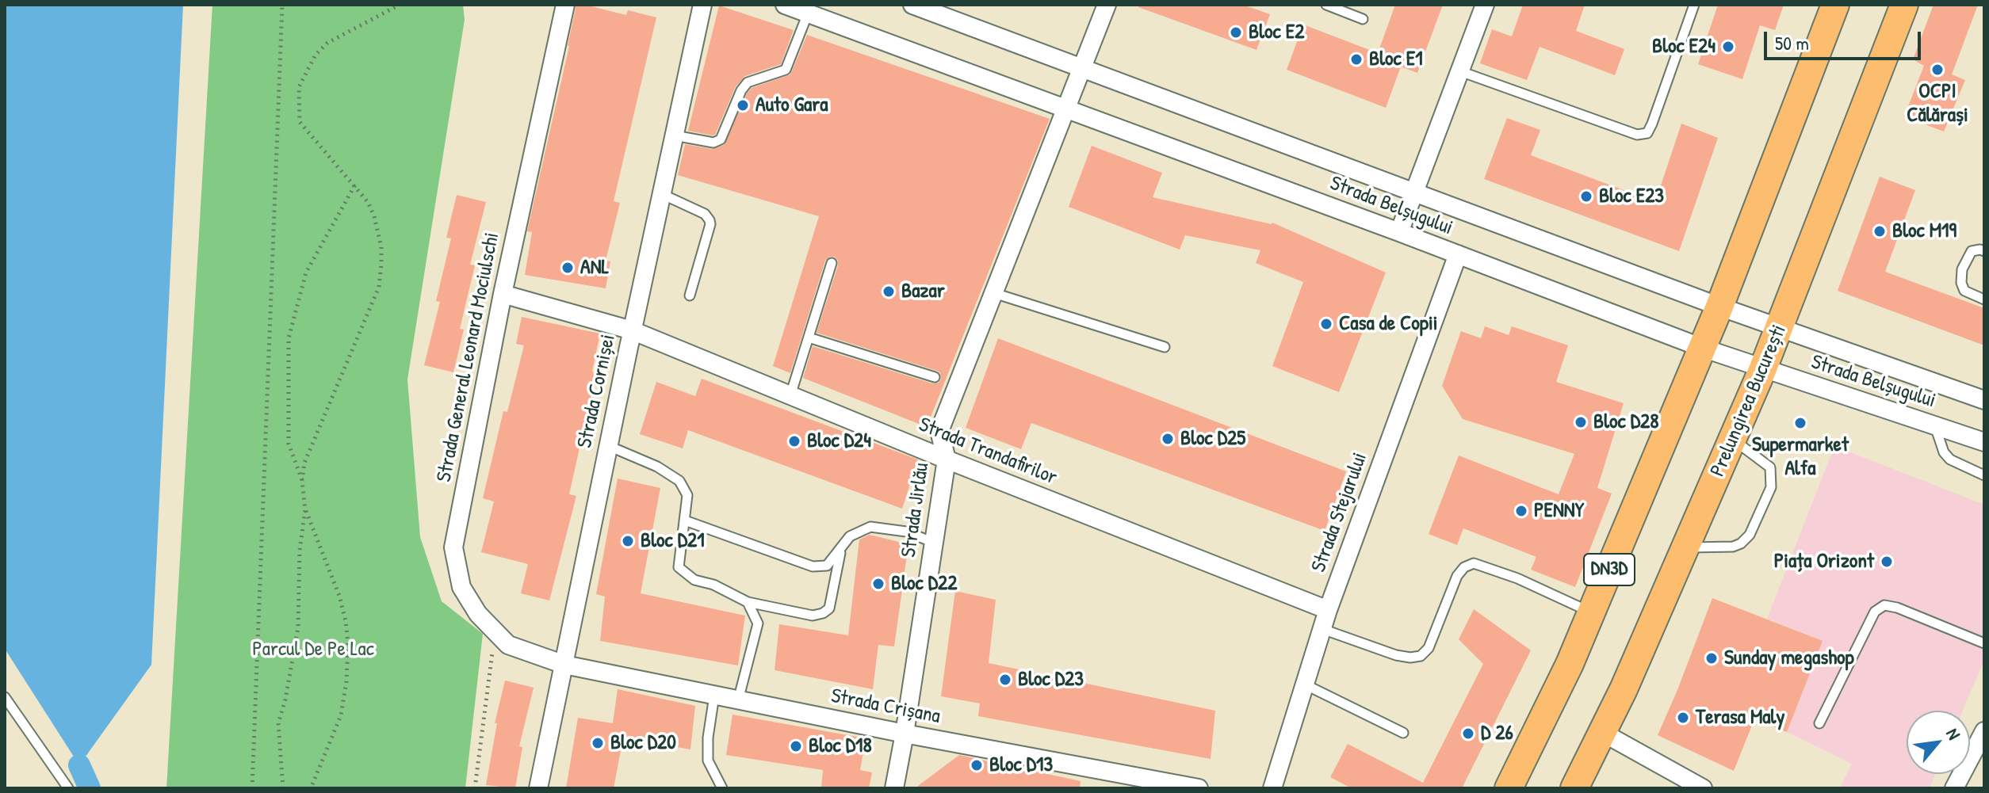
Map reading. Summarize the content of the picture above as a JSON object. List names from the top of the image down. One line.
{"streets":{"main road":["Prelungirea București","DN3D"],"street":["Strada Belșugului","Strada General Leonard Mociulschi","Strada Cornișei","Strada Trandafirilor","Strada Jirlău","Strada Stejarului","Strada Crișana"]},"crossings":[["Strada Belșugului","Prelungirea București"],["Strada Belșugului","Strada Jirlău"],["Strada Belșugului","Strada Stejarului"],["Strada Belșugului","DN3D"],["Strada General Leonard Mociulschi","Strada Cornișei"],["Strada General Leonard Mociulschi","Strada Trandafirilor"],["Strada General Leonard Mociulschi","Strada Crișana"],["Strada Cornișei","Strada Trandafirilor"],["Strada Cornișei","Strada Crișana"],["Strada Trandafirilor","Strada Jirlău"],["Strada Trandafirilor","Strada Stejarului"],["Strada Jirlău","Strada Crișana"]],"parks":["Parcul De Pe Lac"],"places":["Bloc E2","Bloc E24","Bloc E1","OCPI Călărași","Auto Gara","Bloc E23","Bloc M19","ANL","Bazar","Casa de Copii","Bloc D28","Supermarket Alfa","Bloc D25","Bloc D24","PENNY","Bloc D21","Piața Orizont","Bloc D22","Sunday megashop","Bloc D23","Terasa Maly","D 26","Bloc D20","Bloc D18","Bloc D13"],"scale_bar":"50 m","north":"top right"}
